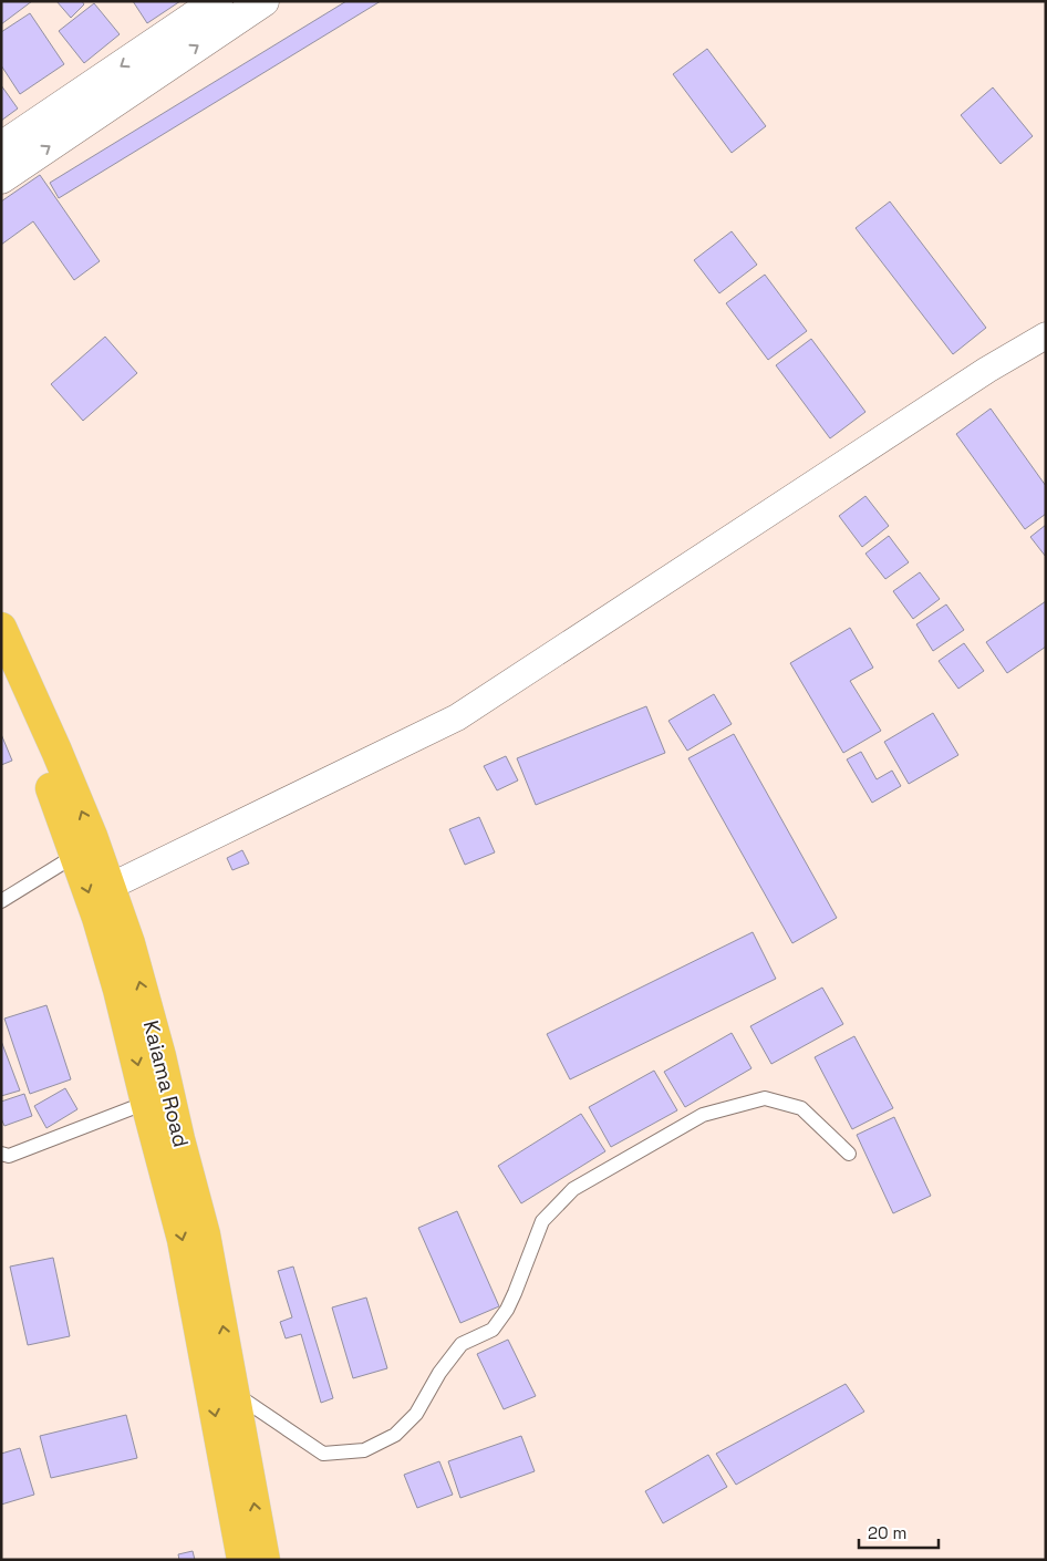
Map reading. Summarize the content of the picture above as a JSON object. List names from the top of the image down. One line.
{"streets":{"highway":["Kaiama Road"]},"scale_bar":"20 m"}
